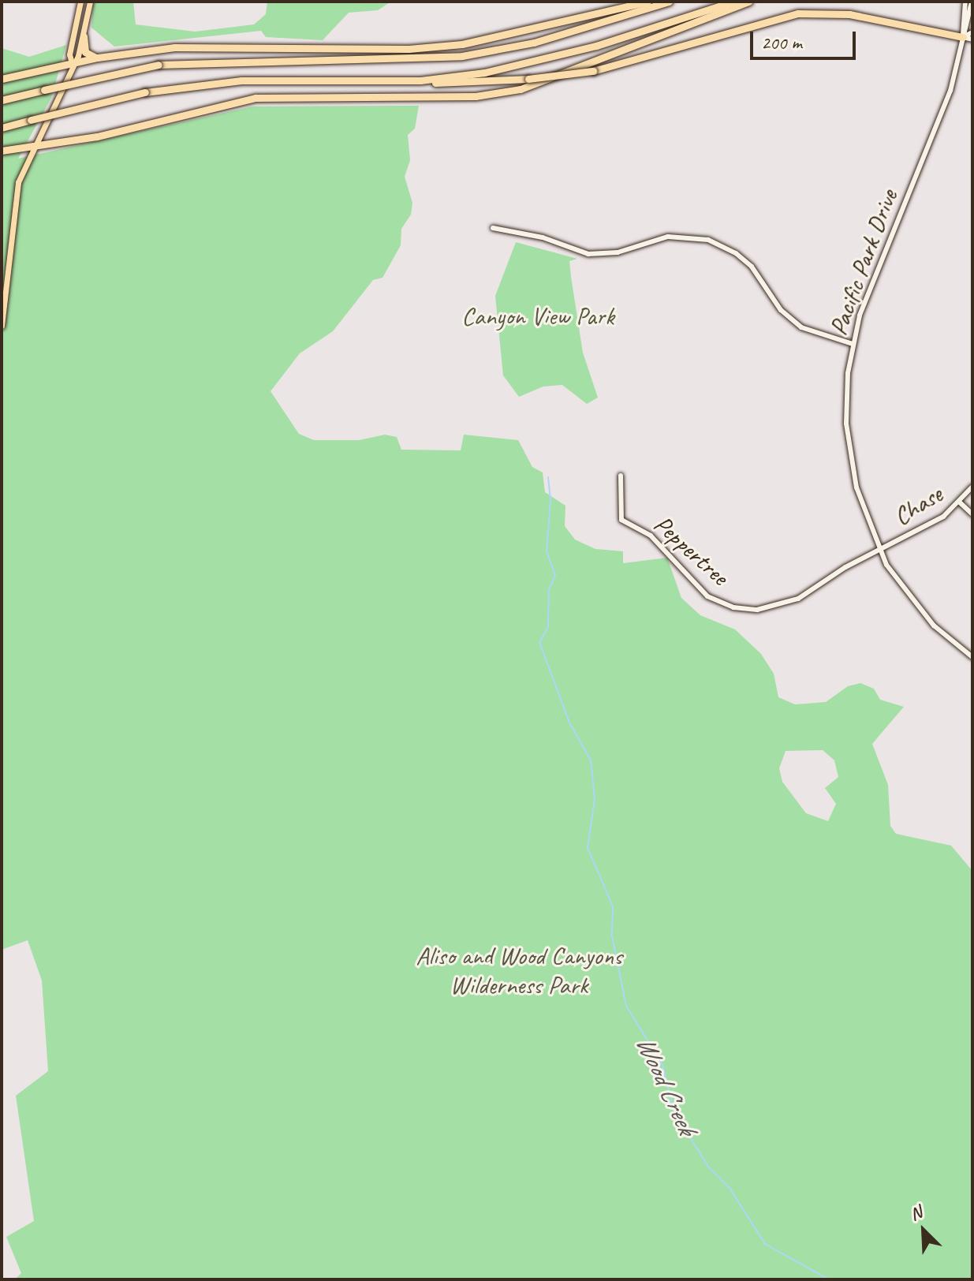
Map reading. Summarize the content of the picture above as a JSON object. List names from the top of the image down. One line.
{"streets":{"street":["Pacific Park Drive","Chase","Peppertree"]},"crossings":[["Pacific Park Drive","Chase"],["Pacific Park Drive","Peppertree"],["Chase","Peppertree"]],"water":["Wood Creek"],"parks":["Canyon View Park","Aliso and Wood Canyons Wilderness Park"],"scale_bar":"200 m","north":"top left"}
